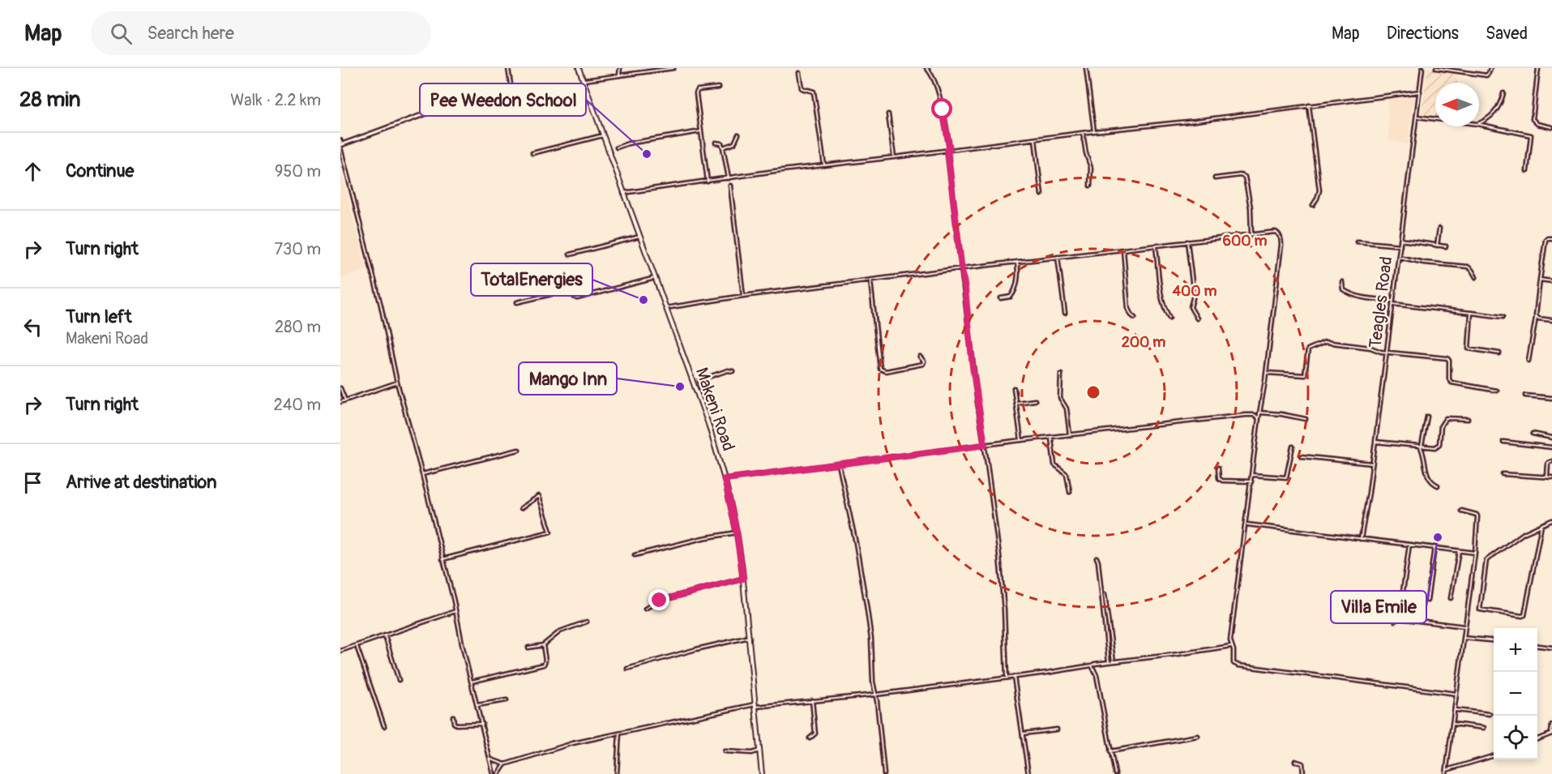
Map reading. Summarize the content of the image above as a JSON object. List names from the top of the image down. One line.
{"streets":{"main road":["Makeni Road"],"street":["Teagles Road"]},"places":["Pee Weedon School","TotalEnergies","Mango Inn","Villa Emile"],"north":"left","page":{"header":"Map","search":"Search here","nav":["Map","Directions","Saved"],"heading":["28 min","Walk · 2.2 km"],"list":[["Continue","950 m"],["Turn right","730 m"],["Turn left","Makeni Road","280 m"],["Turn right","240 m"],"Arrive at destination"],"map_buttons":["+","−"]},"rings":["600 m","400 m","200 m"]}
